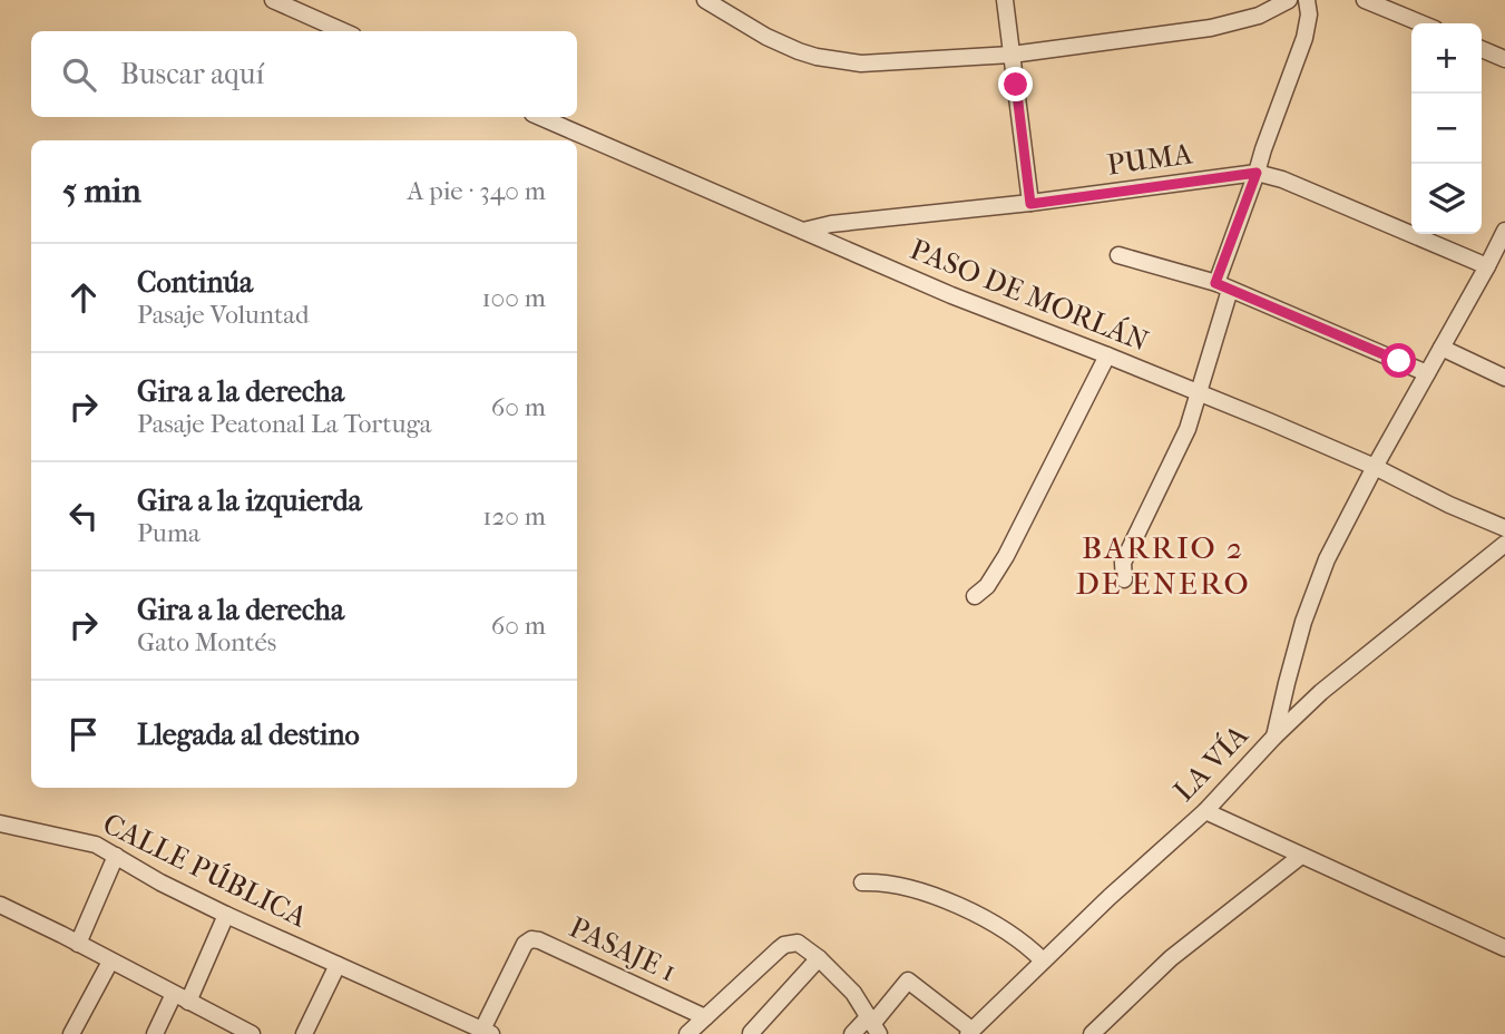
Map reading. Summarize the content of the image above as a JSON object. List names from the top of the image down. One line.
{"streets":{"street":["PUMA","PASO DE MORLÁN","LA VÍA","CALLE PÚBLICA","PASAJE 1"]},"crossings":[["PUMA","PASO DE MORLÁN"],["CALLE PÚBLICA","PASAJE 1"]],"districts":["BARRIO 2 DE ENERO"],"page":{"map_buttons":["+","−"],"search":"Buscar aquí","heading":["5 min","A pie · 340 m"],"list":[["Continúa","Pasaje Voluntad","100 m"],["Gira a la derecha","Pasaje Peatonal La Tortuga","60 m"],["Gira a la izquierda","Puma","120 m"],["Gira a la derecha","Gato Montés","60 m"],"Llegada al destino"]}}
